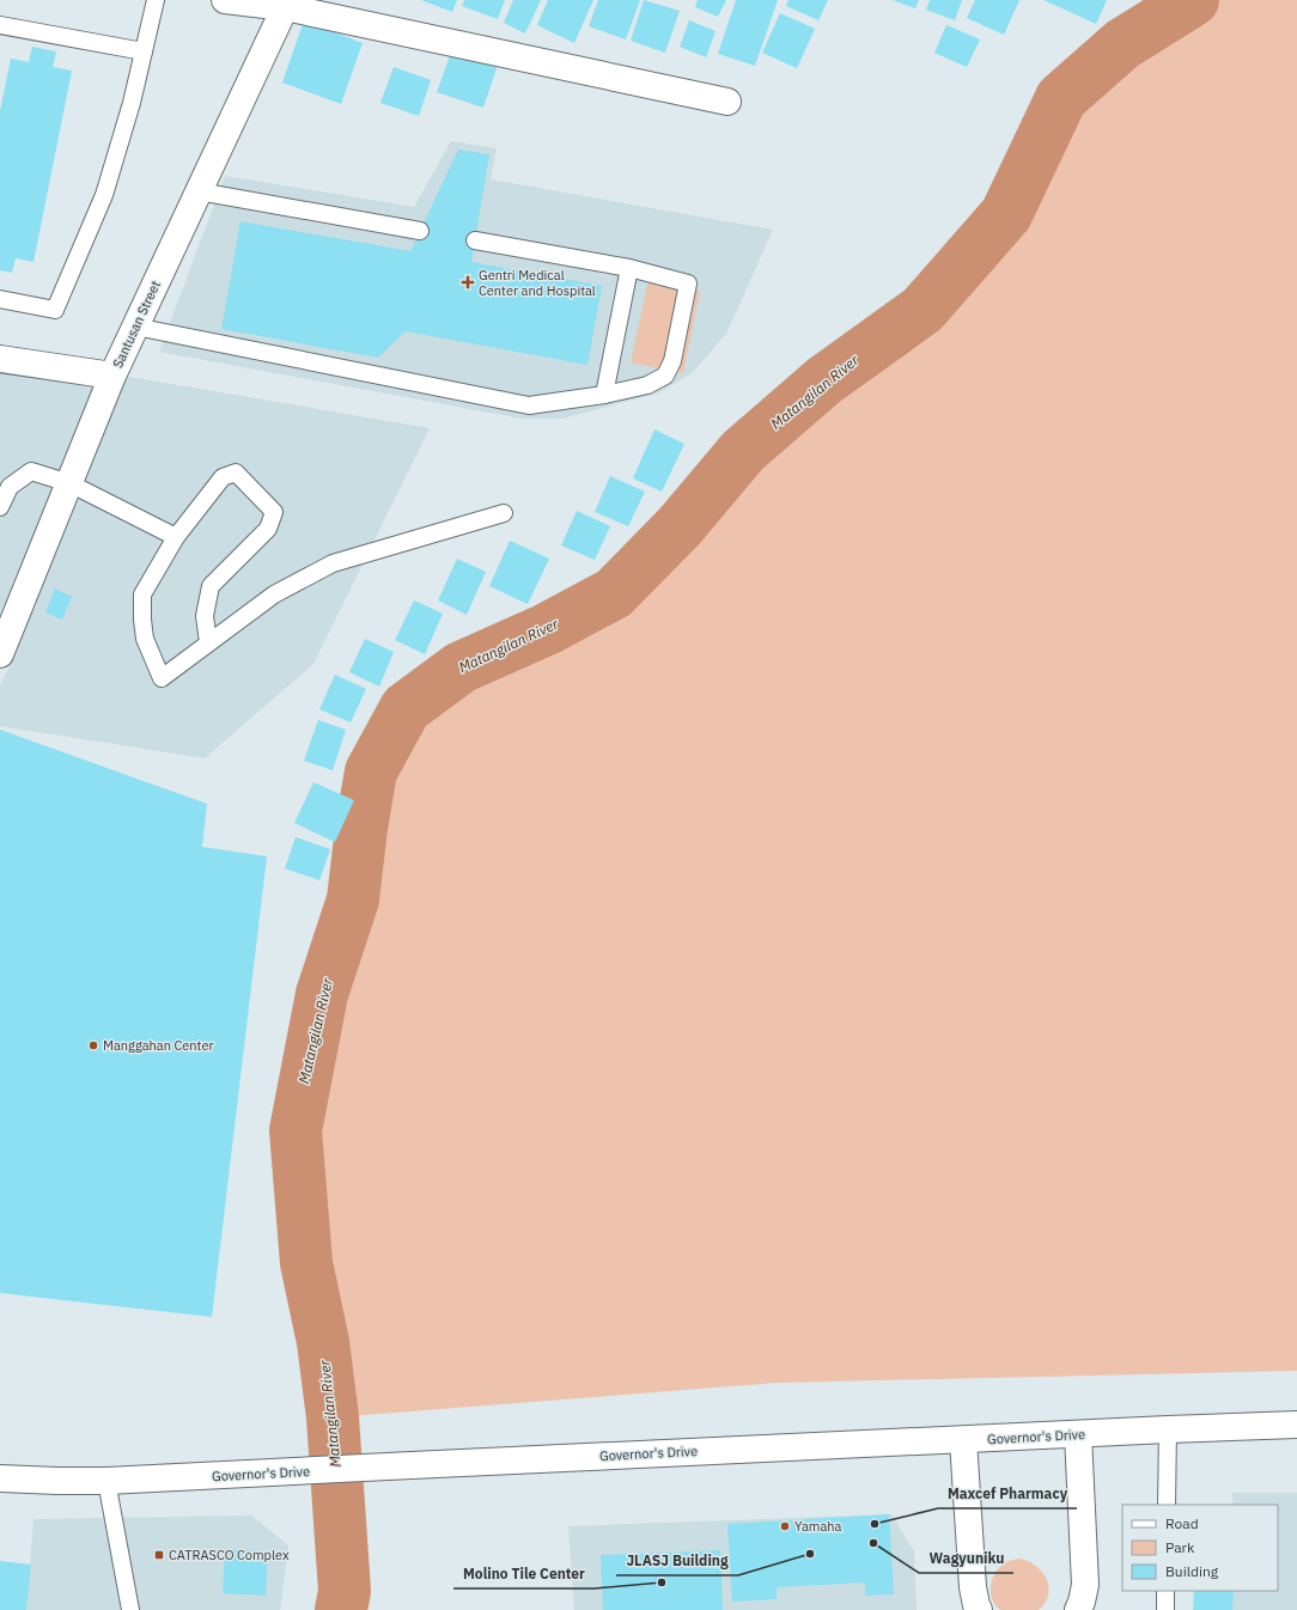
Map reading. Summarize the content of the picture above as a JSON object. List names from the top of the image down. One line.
{"streets":{"street":["Santusan Street","Governor's Drive"]},"water":["Matangilan River"],"places":{"health":["Gentri Medical Center and Hospital"],"other":["Manggahan Center","Maxcef Pharmacy","Yamaha","Wagyuniku","JLASJ Building","Molino Tile Center"],"transit":["CATRASCO Complex"]},"legend":["Road","Park","Building"]}
